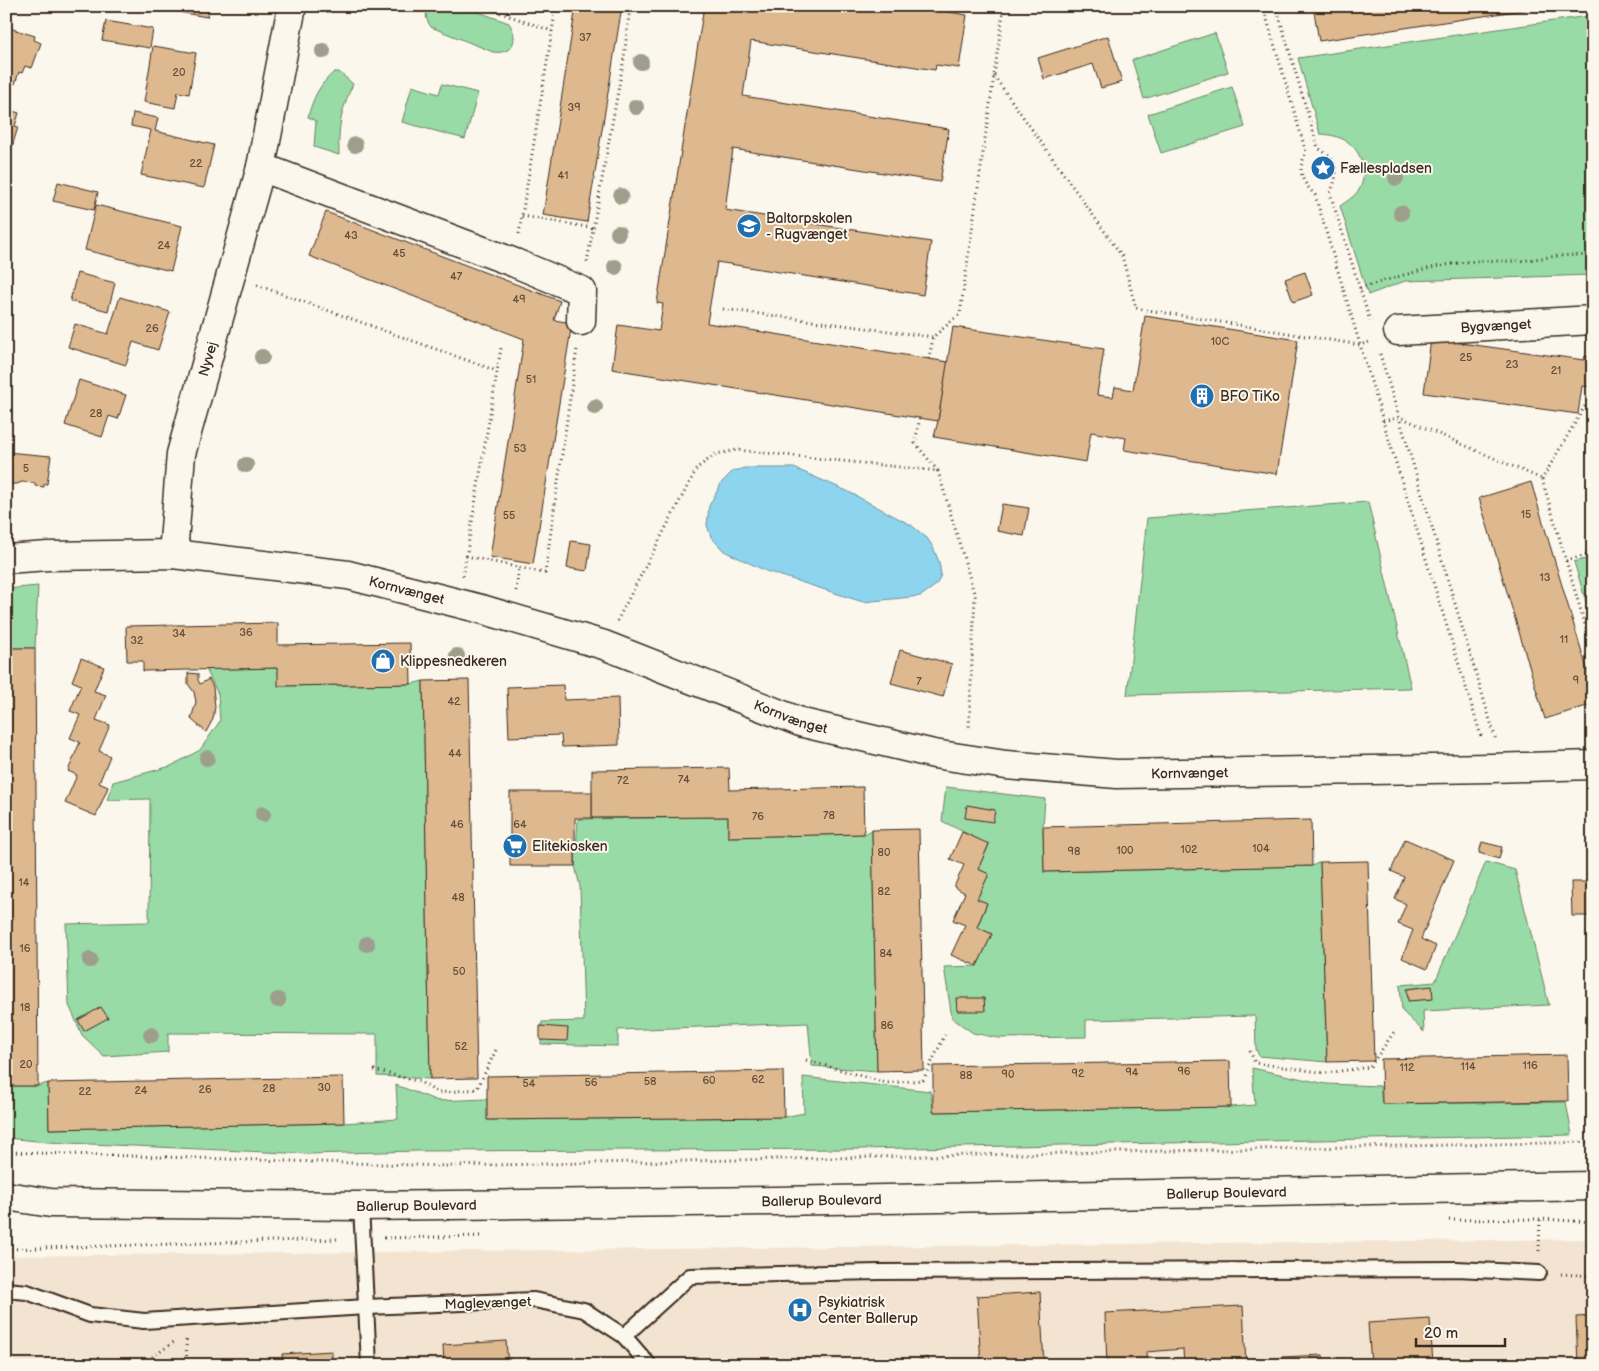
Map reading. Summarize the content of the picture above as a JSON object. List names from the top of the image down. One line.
{"streets":{"street":["Bygvænget","Nyvej","Kornvænget","Ballerup Boulevard"],"lane":["Maglevænget"]},"crossings":[["Nyvej","Kornvænget"]],"places":{"place":["Fællespladsen"],"school or university":["Baltorpskolen - Rugvænget"],"building":["BFO TiKo"],"shop":["Klippesnedkeren"],"supermarket":["Elitekiosken"],"hospital":["Psykiatrisk Center Ballerup"]},"house_numbers":["37","20","39","22","41","43","24","45","47","49","26","10C","25","23","21","51","28","53","5","15","55","13","36","34","11","32","9","7","42","44","74","72","78","76","46","64","104","102","100","98","80","14","82","48","16","84","50","18","86","52","20","116","114","112","96","94","92","90","88","62","60","58","56","54","30","28","26","24","22"],"scale_bar":"20 m"}
